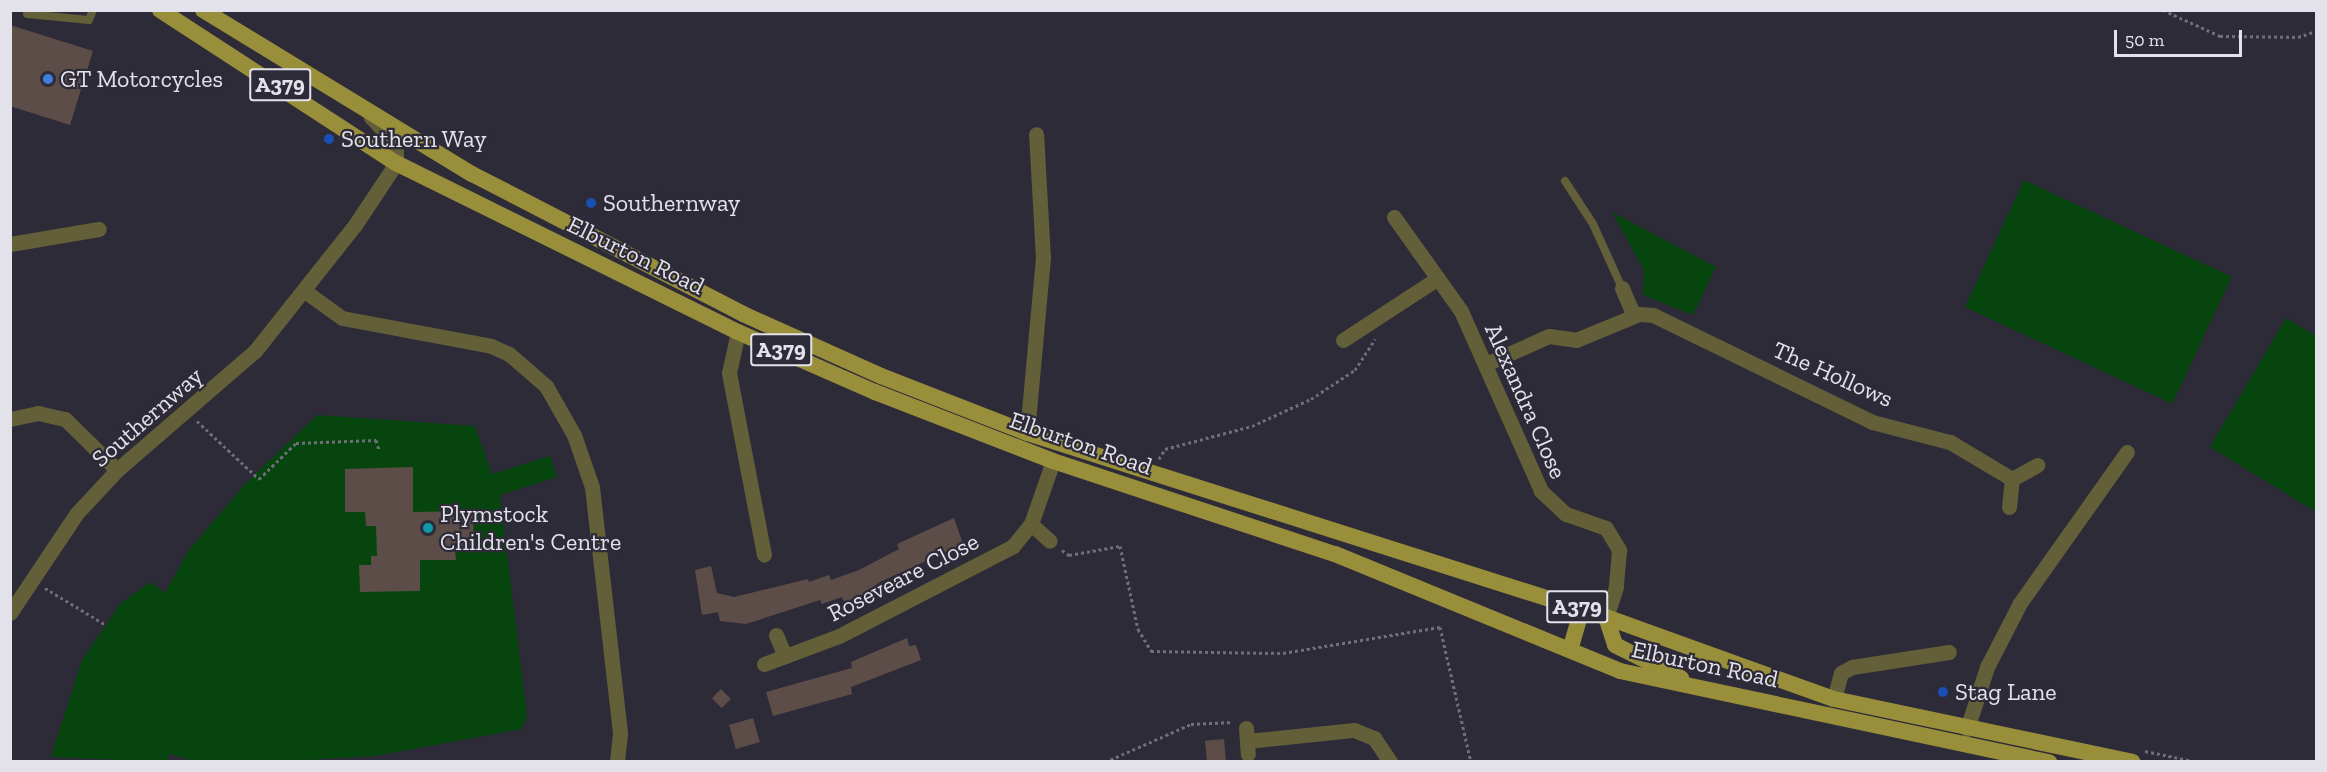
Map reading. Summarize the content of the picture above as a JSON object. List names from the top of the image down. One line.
{"streets":{"main road":["A379","Elburton Road"],"street":["The Hollows","Alexandra Close","Southernway","Roseveare Close"]},"crossings":[["A379","Elburton Road"],["A379","Alexandra Close"],["Elburton Road","Alexandra Close"],["Elburton Road","Southernway"],["Elburton Road","Roseveare Close"]],"places":["GT Motorcycles","Southern Way","Southernway","Plymstock Children's Centre","Stag Lane"],"scale_bar":"50 m"}
